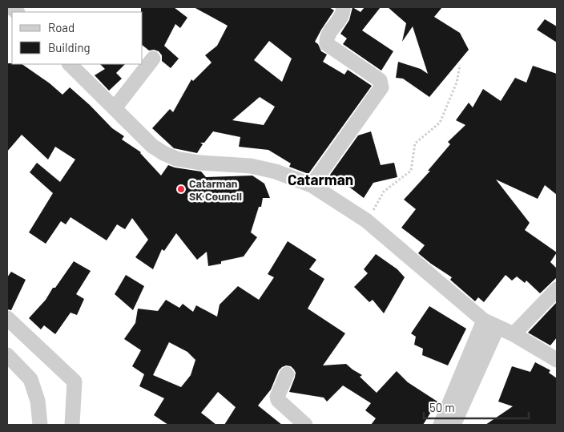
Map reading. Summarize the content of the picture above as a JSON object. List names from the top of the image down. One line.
{"districts":["Catarman"],"places":["Catarman SK Council"],"legend":["Road","Building"],"scale_bar":"50 m"}
